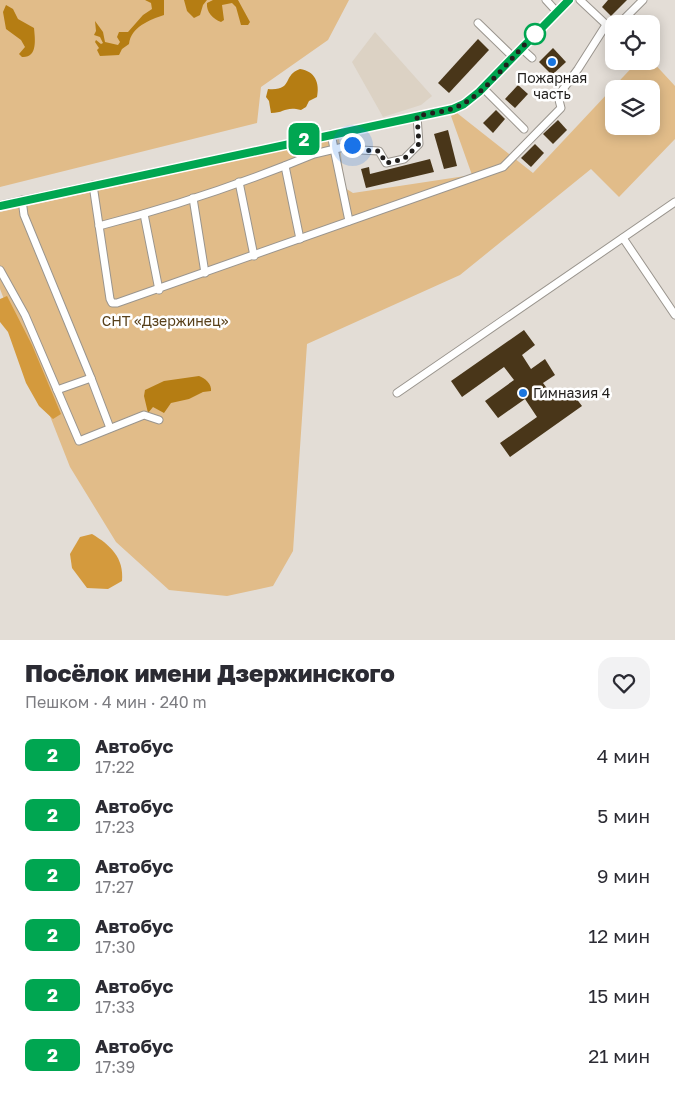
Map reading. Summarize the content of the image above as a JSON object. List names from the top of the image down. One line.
{"parks":["СНТ «Дзержинец»"],"places":["Пожарная часть","Гимназия 4"],"lines":["bus line 2"],"page":{"on_map":"2","heading":["Посёлок имени Дзержинского","Пешком · 4 мин · 240 m"],"list":[{"mark":"2","name":"Автобус","note":"17:22","value":"4 мин"},{"mark":"2","name":"Автобус","note":"17:23","value":"5 мин"},{"mark":"2","name":"Автобус","note":"17:27","value":"9 мин"},{"mark":"2","name":"Автобус","note":"17:30","value":"12 мин"},{"mark":"2","name":"Автобус","note":"17:33","value":"15 мин"},{"mark":"2","name":"Автобус","note":"17:39","value":"21 мин"}]}}
